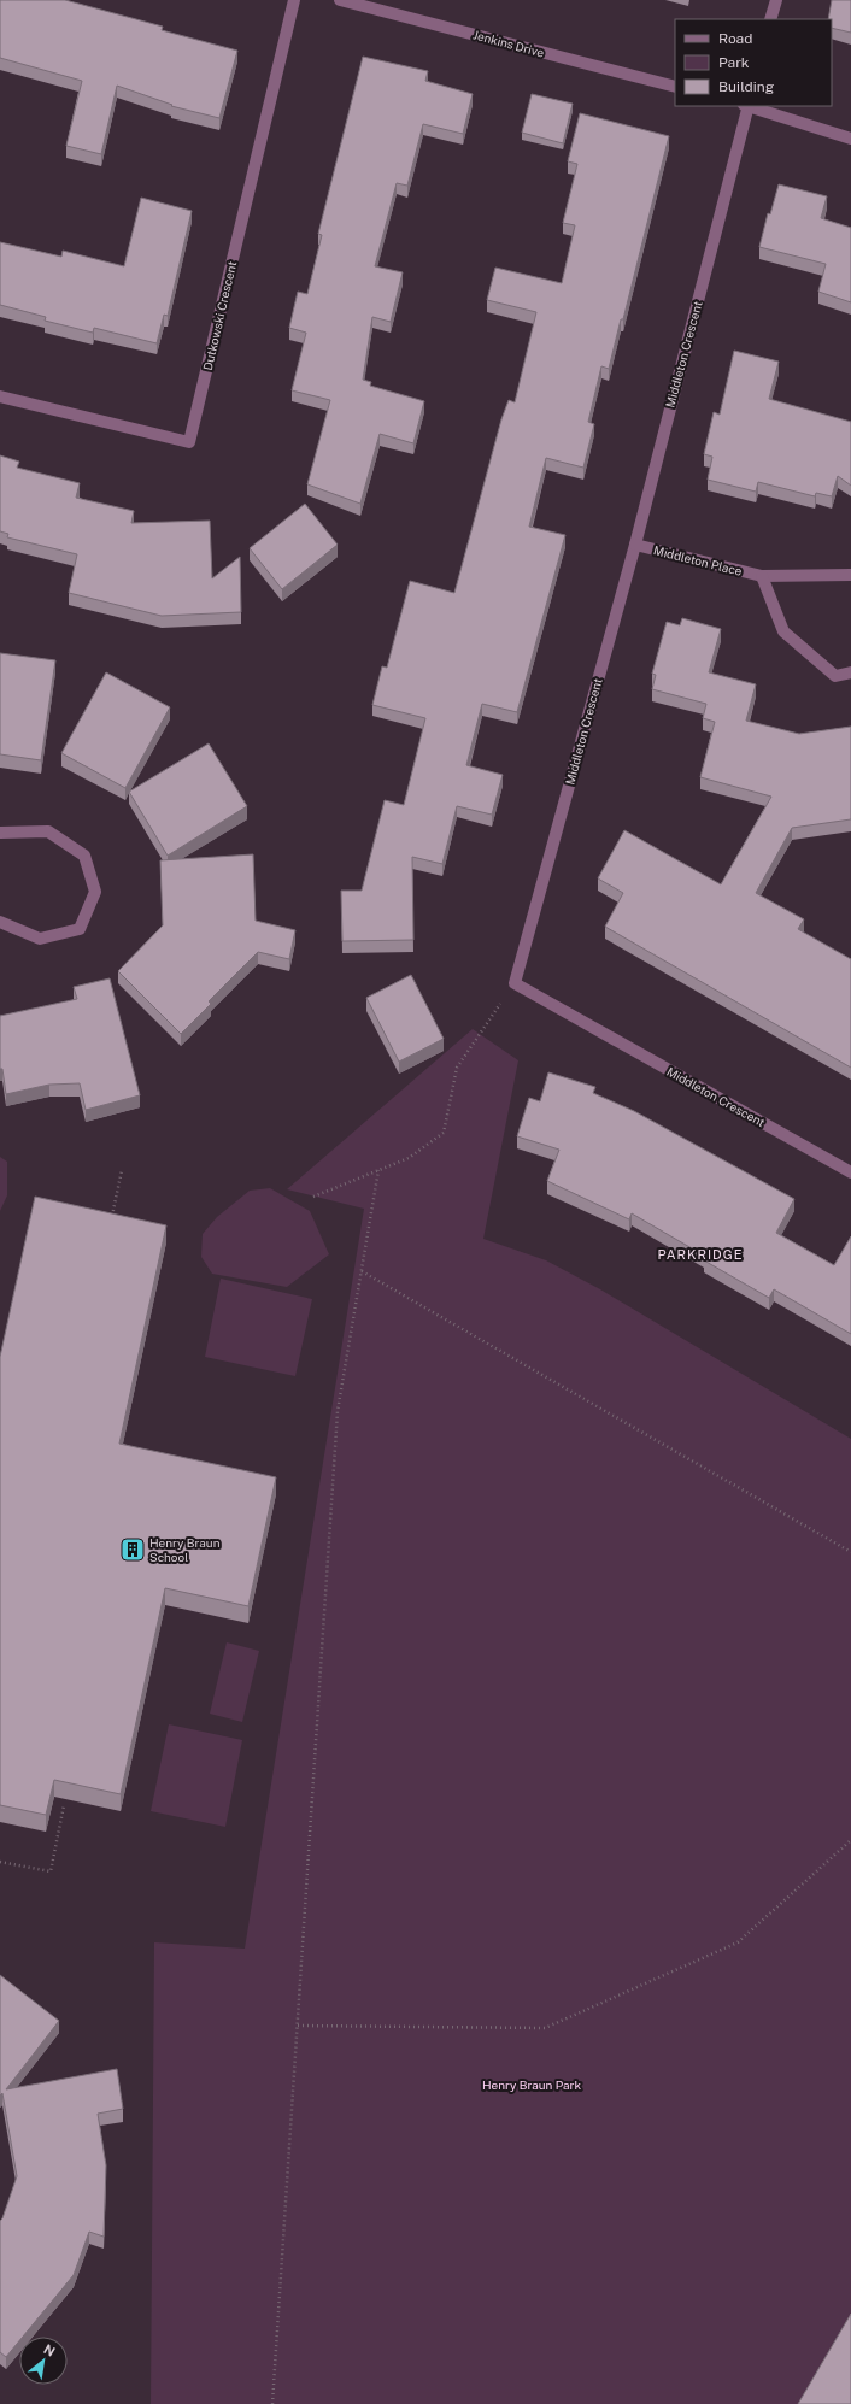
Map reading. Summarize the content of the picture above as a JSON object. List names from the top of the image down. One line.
{"streets":{"street":["Jenkins Drive","Dutkowski Crescent","Middleton Crescent","Middleton Place"]},"crossings":[["Middleton Crescent","Middleton Place"]],"districts":["PARKRIDGE"],"parks":["Henry Braun Park"],"places":{"building":["Henry Braun School"]},"legend":["Road","Park","Building"],"north":"top right"}
